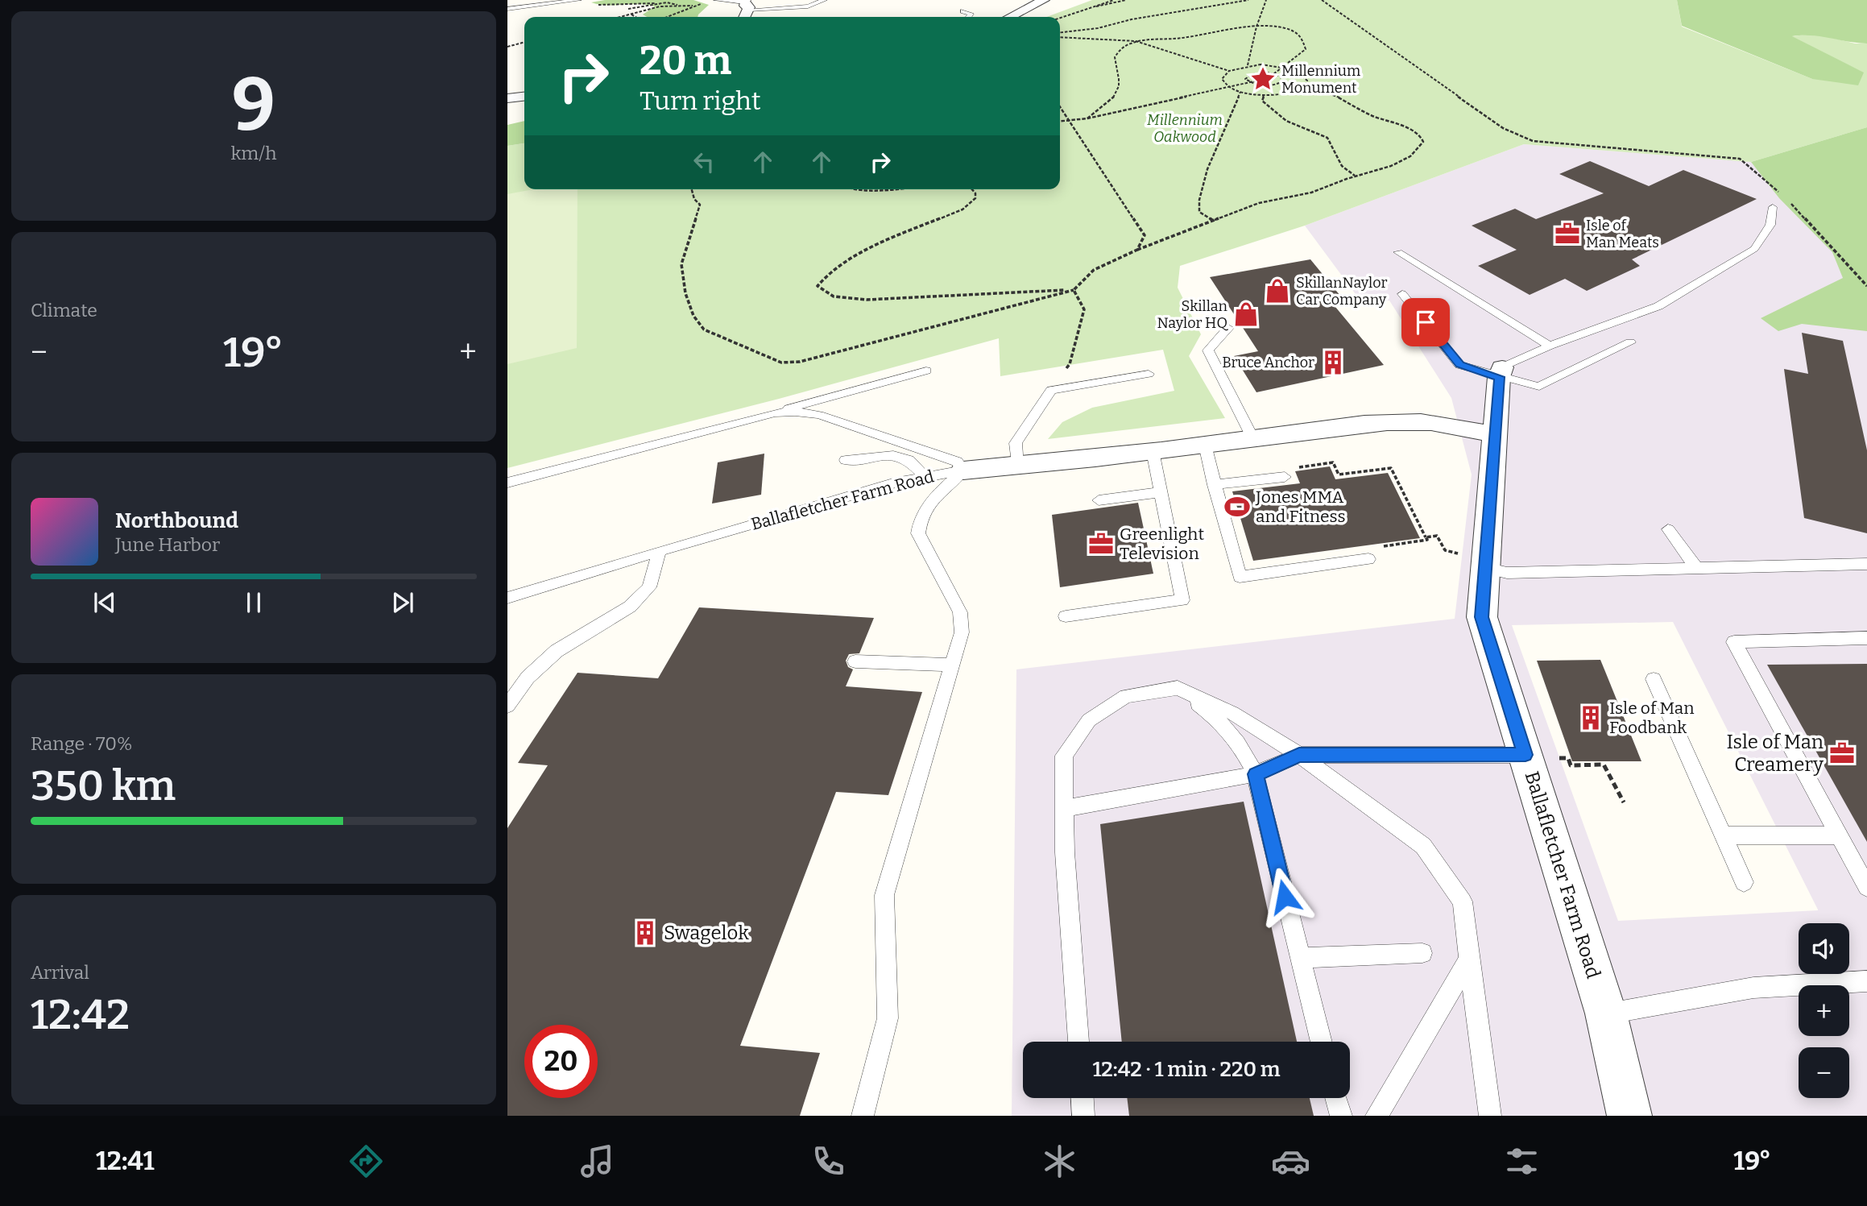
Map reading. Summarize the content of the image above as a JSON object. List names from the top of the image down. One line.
{"streets":{"street":["Ballafletcher Farm Road"]},"parks":["Millennium Oakwood"],"places":{"place":["Millennium Monument"],"office":["Isle of Man Meats","Greenlight Television","Isle of Man Creamery"],"shop":["SkillanNaylor Car Company","Skillan Naylor HQ"],"building":["Bruce Anchor","Isle of Man Foodbank","Swagelok"],"sports":["Jones MMA and Fitness"]},"page":{"tile":[["9","km/h"],"Climate",["Range · 70%","350 km"],["Arrival","12:42"]],"turn":["20 m","Turn right"],"heat":["−","19°","+"],"song":["Northbound","June Harbor"],"map_buttons":["+","−"],"limit":"20","trip":"12:42 · 1 min · 220 m","tabs":["12:41","19°"]}}
